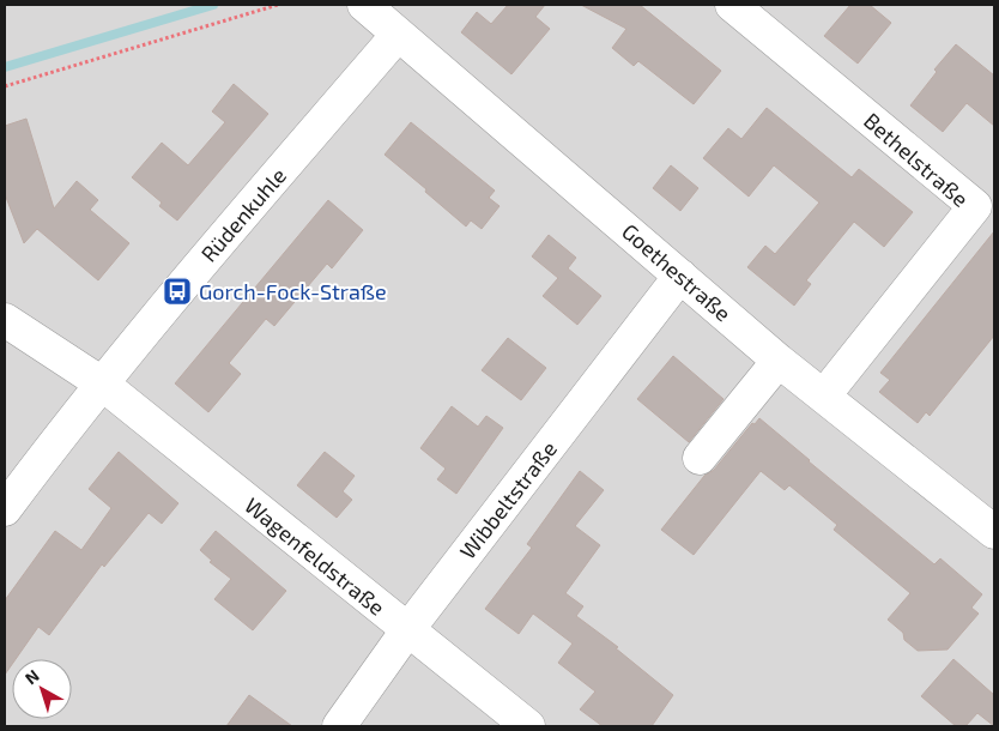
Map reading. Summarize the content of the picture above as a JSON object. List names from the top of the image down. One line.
{"streets":{"street":["Bethelstraße","Rüdenkuhle","Goethestraße","Wibbeltstraße","Wagenfeldstraße"]},"crossings":[["Bethelstraße","Goethestraße"],["Rüdenkuhle","Goethestraße"],["Rüdenkuhle","Wagenfeldstraße"],["Goethestraße","Wibbeltstraße"],["Wibbeltstraße","Wagenfeldstraße"]],"places":{"bus stop":["Gorch-Fock-Straße"]},"north":"top left"}
